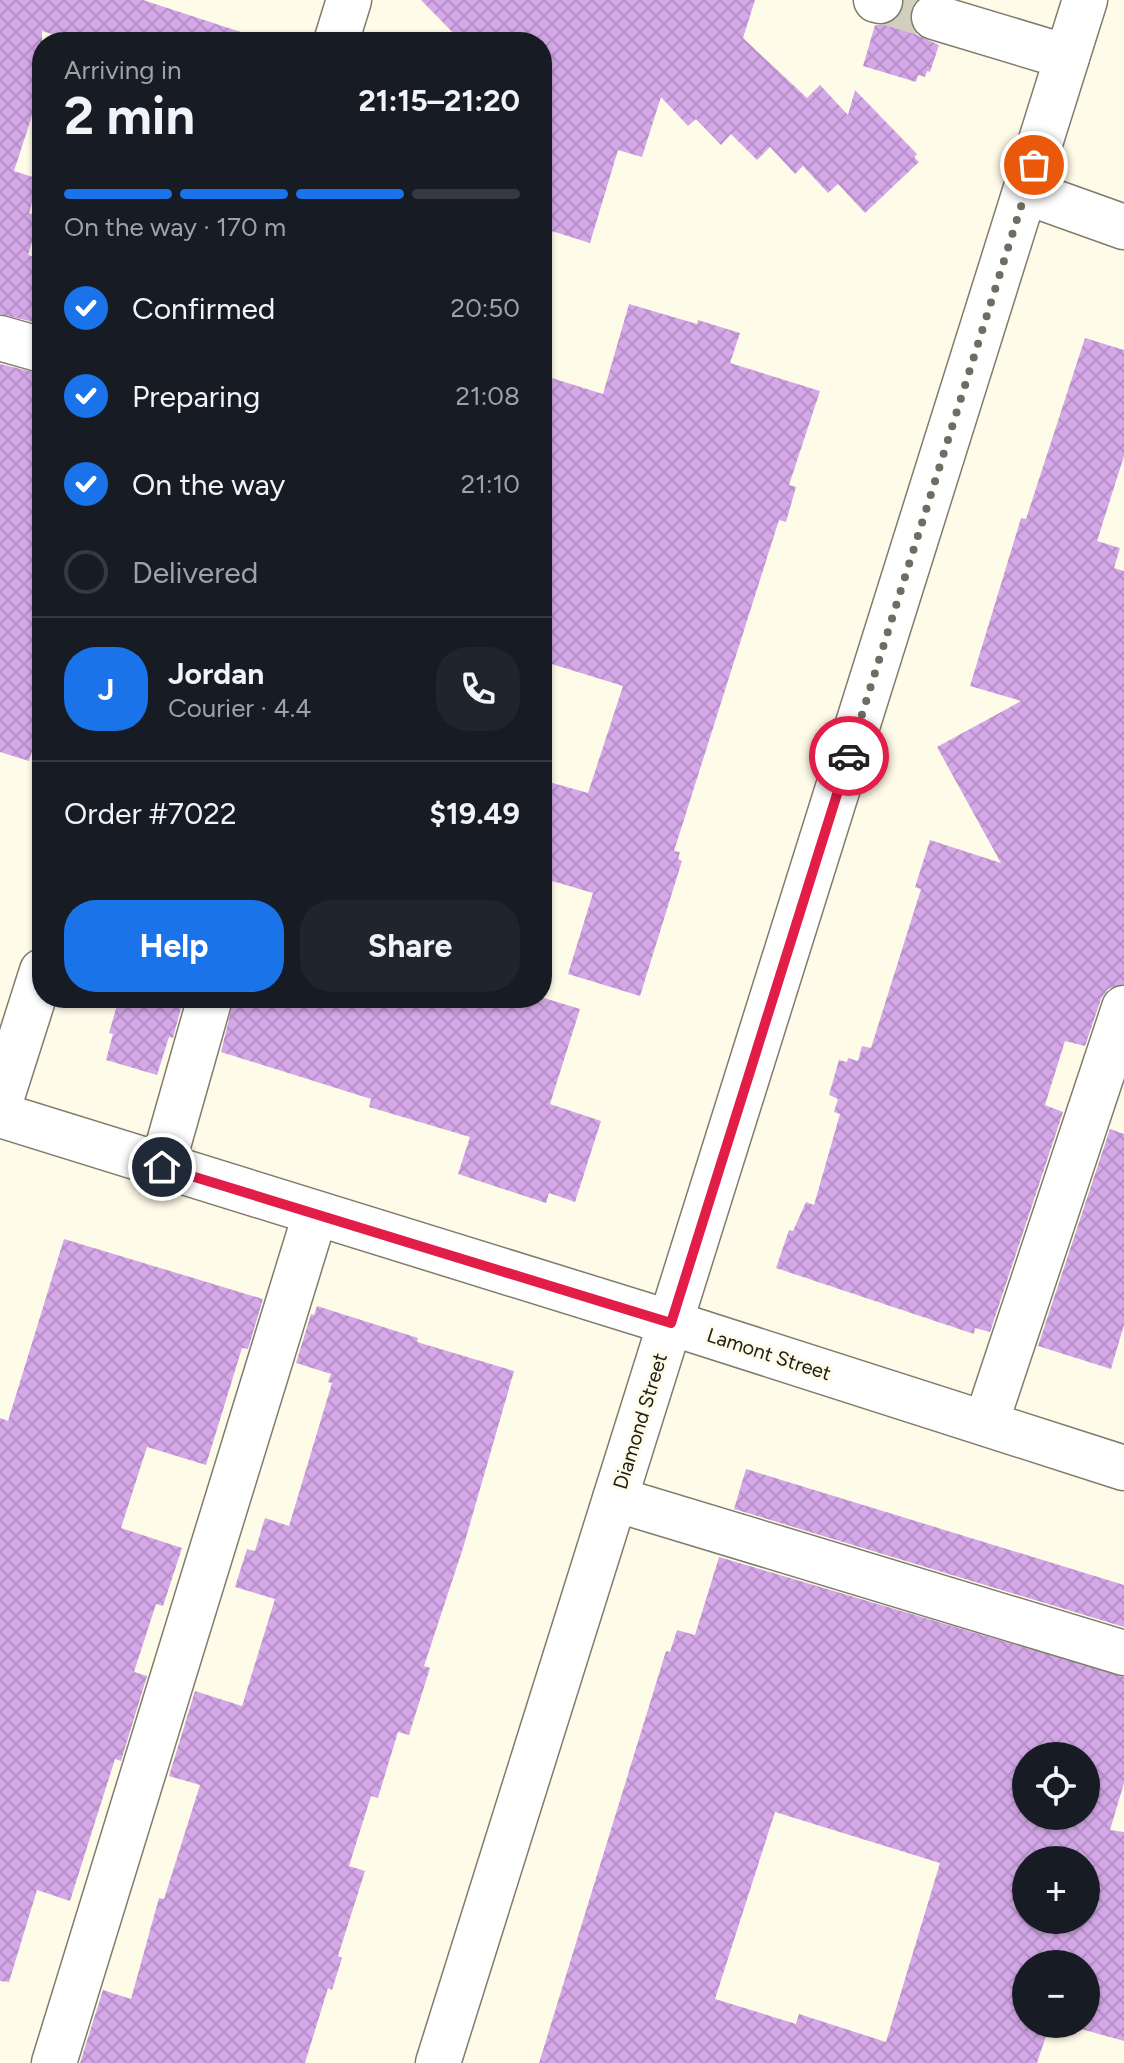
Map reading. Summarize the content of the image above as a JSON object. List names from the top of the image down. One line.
{"streets":{"street":["Lamont Street","Diamond Street"]},"crossings":[["Lamont Street","Diamond Street"]],"page":{"heading":["2 min","Arriving in","21:15–21:20"],"panel":["Jordan","Courier · 4.4","Order #7022","$19.49"],"bar":"On the way · 170 m","list":[["Confirmed","20:50"],["Preparing","21:08"],["On the way","21:10"],"Delivered"],"round":"J","buttons":["Help","Share"],"map_buttons":["+","−"]}}
